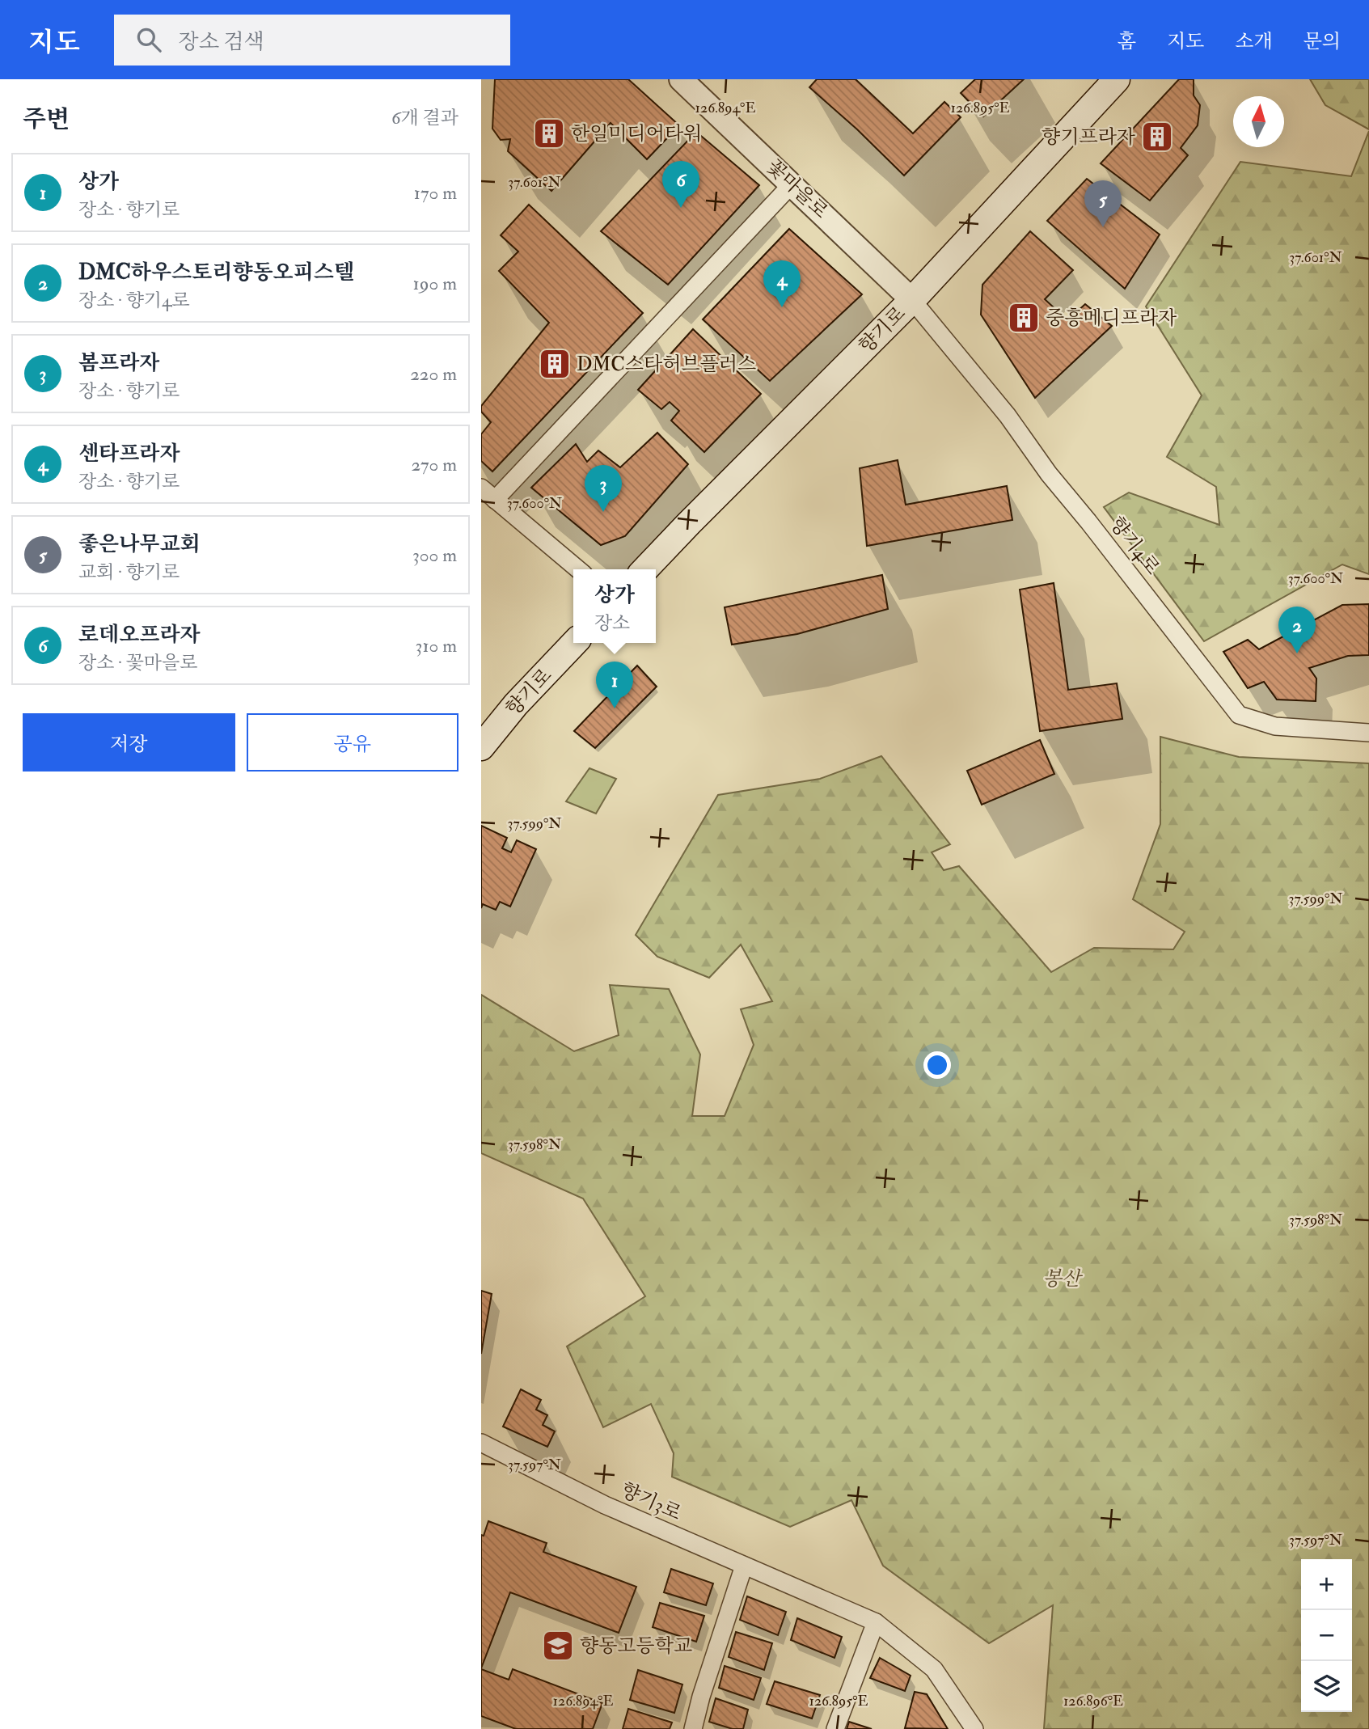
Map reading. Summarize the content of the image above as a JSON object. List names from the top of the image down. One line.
{"streets":{"main road":["향기로"],"street":["꽃마을로","향기4로","향기3로"]},"crossings":[["꽃마을로","향기로"],["꽃마을로","향기4로"],["향기로","향기4로"]],"parks":["봉산"],"places":{"building":["한일미디어타워","향기프라자","중흥메디프라자","DMC스타허브플러스"],"school or university":["향동고등학교"]},"north":"top","page":{"header":"지도","search":"장소 검색","nav":["홈","지도","소개","문의"],"heading":["주변","6개 결과"],"list":[{"mark":"1","name":"상가","note":"장소 · 향기로","value":"170 m"},{"mark":"2","name":"DMC하우스토리향동오피스텔","note":"장소 · 향기4로","value":"190 m"},{"mark":"3","name":"봄프라자","note":"장소 · 향기로","value":"220 m"},{"mark":"4","name":"센타프라자","note":"장소 · 향기로","value":"270 m"},{"mark":"5","name":"좋은나무교회","note":"교회 · 향기로","value":"300 m"},{"mark":"6","name":"로데오프라자","note":"장소 · 꽃마을로","value":"310 m"}],"pins":["6","5","4","3","2","1"],"popup":["상가","장소"],"buttons":["저장","공유"],"map_buttons":["+","−"]},"coordinates":["126.894°E","126.895°E","37.601°N","37.600°N","37.599°N","37.598°N","37.597°N","126.896°E"]}
